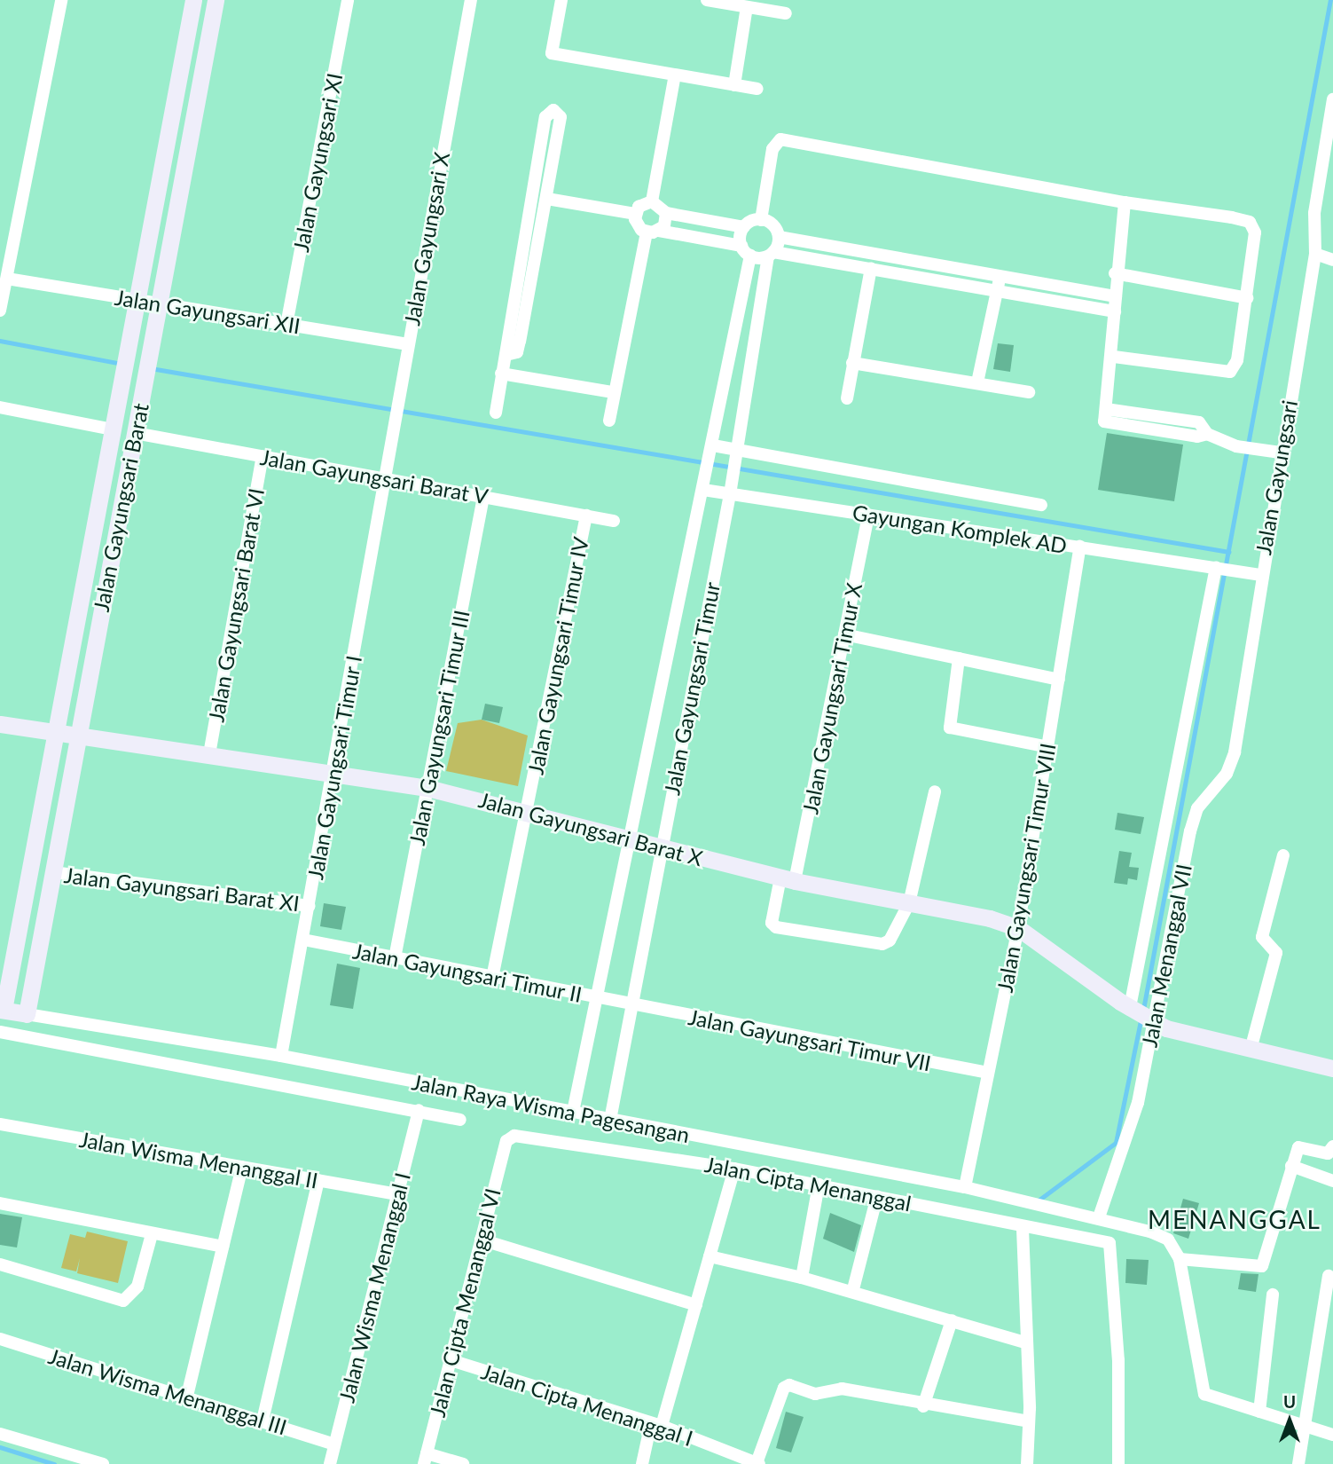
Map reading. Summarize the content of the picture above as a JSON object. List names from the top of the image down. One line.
{"streets":{"street":["Jalan Gayungsari XI","Jalan Gayungsari X","Jalan Gayungsari XII","Jalan Gayungsari Barat V","Jalan Gayungsari","Jalan Gayungsari Barat","Gayungan Komplek AD","Jalan Gayungsari Barat VI","Jalan Gayungsari Timur IV","Jalan Gayungsari Timur","Jalan Gayungsari Timur X","Jalan Gayungsari Timur III","Jalan Gayungsari Timur I","Jalan Gayungsari Barat X","Jalan Gayungsari Timur VIII","Jalan Gayungsari Barat XI","Jalan Menanggal VII","Jalan Gayungsari Timur II","Jalan Gayungsari Timur VII","Jalan Raya Wisma Pagesangan","Jalan Wisma Menanggal II","Jalan Cipta Menanggal","Jalan Wisma Menanggal I","Jalan Cipta Menanggal VI","Jalan Wisma Menanggal III","Jalan Cipta Menanggal I"]},"crossings":[["Jalan Gayungsari XI","Jalan Gayungsari XII"],["Jalan Gayungsari X","Jalan Gayungsari XII"],["Jalan Gayungsari X","Jalan Gayungsari Barat V"],["Jalan Gayungsari X","Jalan Gayungsari Timur I"],["Jalan Gayungsari XII","Jalan Gayungsari Barat"],["Jalan Gayungsari Barat V","Jalan Gayungsari Barat"],["Jalan Gayungsari Barat V","Jalan Gayungsari Barat VI"],["Jalan Gayungsari Barat V","Jalan Gayungsari Timur IV"],["Jalan Gayungsari Barat V","Jalan Gayungsari Timur III"],["Jalan Gayungsari Barat V","Jalan Gayungsari Timur I"],["Jalan Gayungsari","Gayungan Komplek AD"],["Jalan Gayungsari","Jalan Menanggal VII"],["Jalan Gayungsari Barat","Jalan Gayungsari Barat X"],["Jalan Gayungsari Barat","Jalan Gayungsari Barat XI"],["Jalan Gayungsari Barat","Jalan Raya Wisma Pagesangan"],["Gayungan Komplek AD","Jalan Gayungsari Timur"],["Gayungan Komplek AD","Jalan Gayungsari Timur X"],["Gayungan Komplek AD","Jalan Gayungsari Timur VIII"],["Jalan Gayungsari Barat VI","Jalan Gayungsari Barat X"],["Jalan Gayungsari Timur IV","Jalan Gayungsari Barat X"],["Jalan Gayungsari Timur IV","Jalan Gayungsari Timur II"],["Jalan Gayungsari Timur","Jalan Gayungsari Barat X"],["Jalan Gayungsari Timur","Jalan Gayungsari Timur II"],["Jalan Gayungsari Timur","Jalan Gayungsari Timur VII"],["Jalan Gayungsari Timur","Jalan Raya Wisma Pagesangan"],["Jalan Gayungsari Timur X","Jalan Gayungsari Barat X"],["Jalan Gayungsari Timur III","Jalan Gayungsari Barat X"],["Jalan Gayungsari Timur III","Jalan Gayungsari Timur II"],["Jalan Gayungsari Timur I","Jalan Gayungsari Barat X"],["Jalan Gayungsari Timur I","Jalan Gayungsari Barat XI"],["Jalan Gayungsari Timur I","Jalan Gayungsari Timur II"],["Jalan Gayungsari Timur I","Jalan Raya Wisma Pagesangan"],["Jalan Gayungsari Barat X","Jalan Gayungsari Timur VIII"],["Jalan Gayungsari Barat X","Jalan Menanggal VII"],["Jalan Gayungsari Timur VIII","Jalan Gayungsari Timur VII"],["Jalan Gayungsari Timur VIII","Jalan Raya Wisma Pagesangan"],["Jalan Menanggal VII","Jalan Raya Wisma Pagesangan"],["Jalan Gayungsari Timur II","Jalan Gayungsari Timur VII"],["Jalan Raya Wisma Pagesangan","Jalan Wisma Menanggal I"],["Jalan Wisma Menanggal II","Jalan Wisma Menanggal I"],["Jalan Cipta Menanggal","Jalan Cipta Menanggal VI"],["Jalan Wisma Menanggal I","Jalan Wisma Menanggal III"],["Jalan Cipta Menanggal VI","Jalan Cipta Menanggal I"]],"districts":["MENANGGAL"],"north":"top"}
